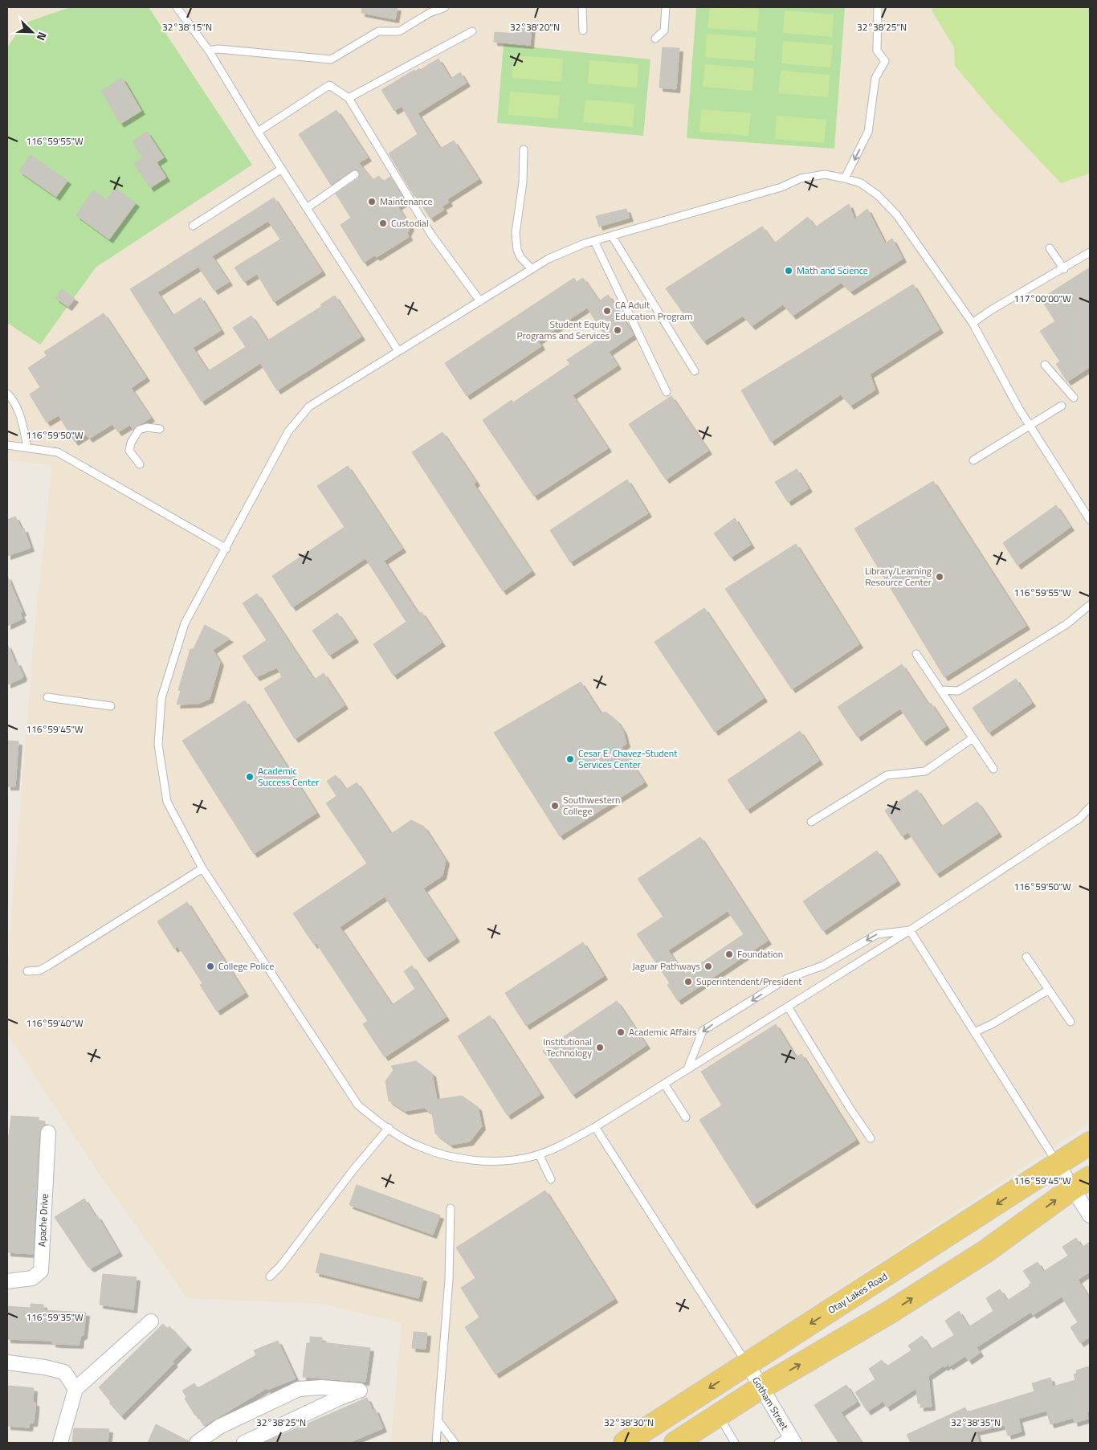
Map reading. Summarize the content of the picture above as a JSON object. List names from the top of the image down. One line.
{"streets":{"main road":["Otay Lakes Road"],"street":["Apache Drive","Gotham Street"]},"crossings":[["Otay Lakes Road","Gotham Street"]],"places":["Maintenance","Custodial","Math and Science","CA Adult Education Program","Student Equity Programs and Services","Library/Learning Resource Center","Cesar E. Chavez-Student Services Center","Academic Success Center","Southwestern College","Foundation","College Police","Jaguar Pathways","Superintendent/President","Academic Affairs","Institutional Technology"],"north":"bottom right","coordinates":["32°38'15\"N","32°38'20\"N","32°38'25\"N","116°59'55\"W","117°00'00\"W","116°59'50\"W","116°59'45\"W","116°59'40\"W","116°59'35\"W","32°38'30\"N","32°38'35\"N"]}
